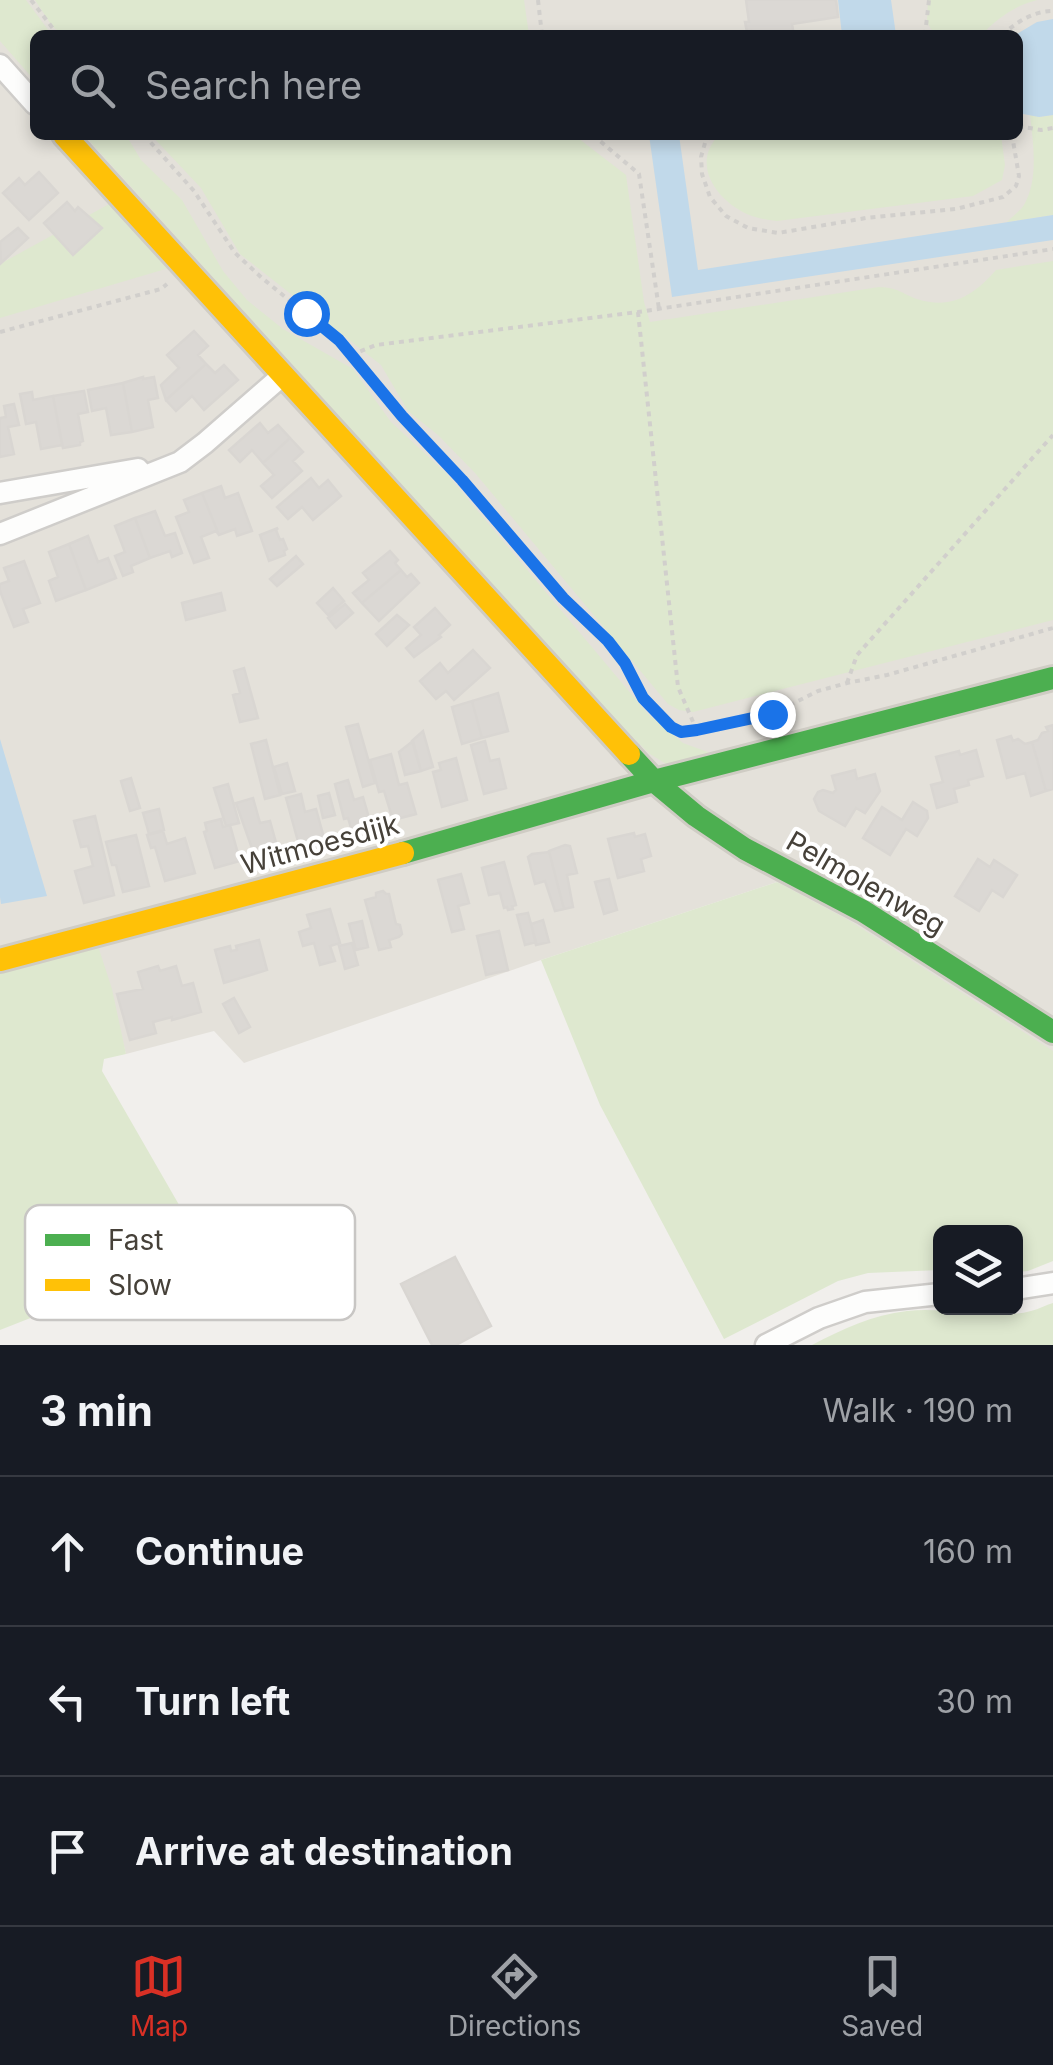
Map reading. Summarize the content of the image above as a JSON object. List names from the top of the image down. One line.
{"streets":{"street":["Witmoesdijk","Pelmolenweg"]},"crossings":[["Witmoesdijk","Pelmolenweg"]],"legend":["Fast","Slow"],"page":{"search":"Search here","heading":["3 min","Walk · 190 m"],"list":[["Continue","160 m"],["Turn left","30 m"],"Arrive at destination"],"nav":["Map","Directions","Saved"]}}
